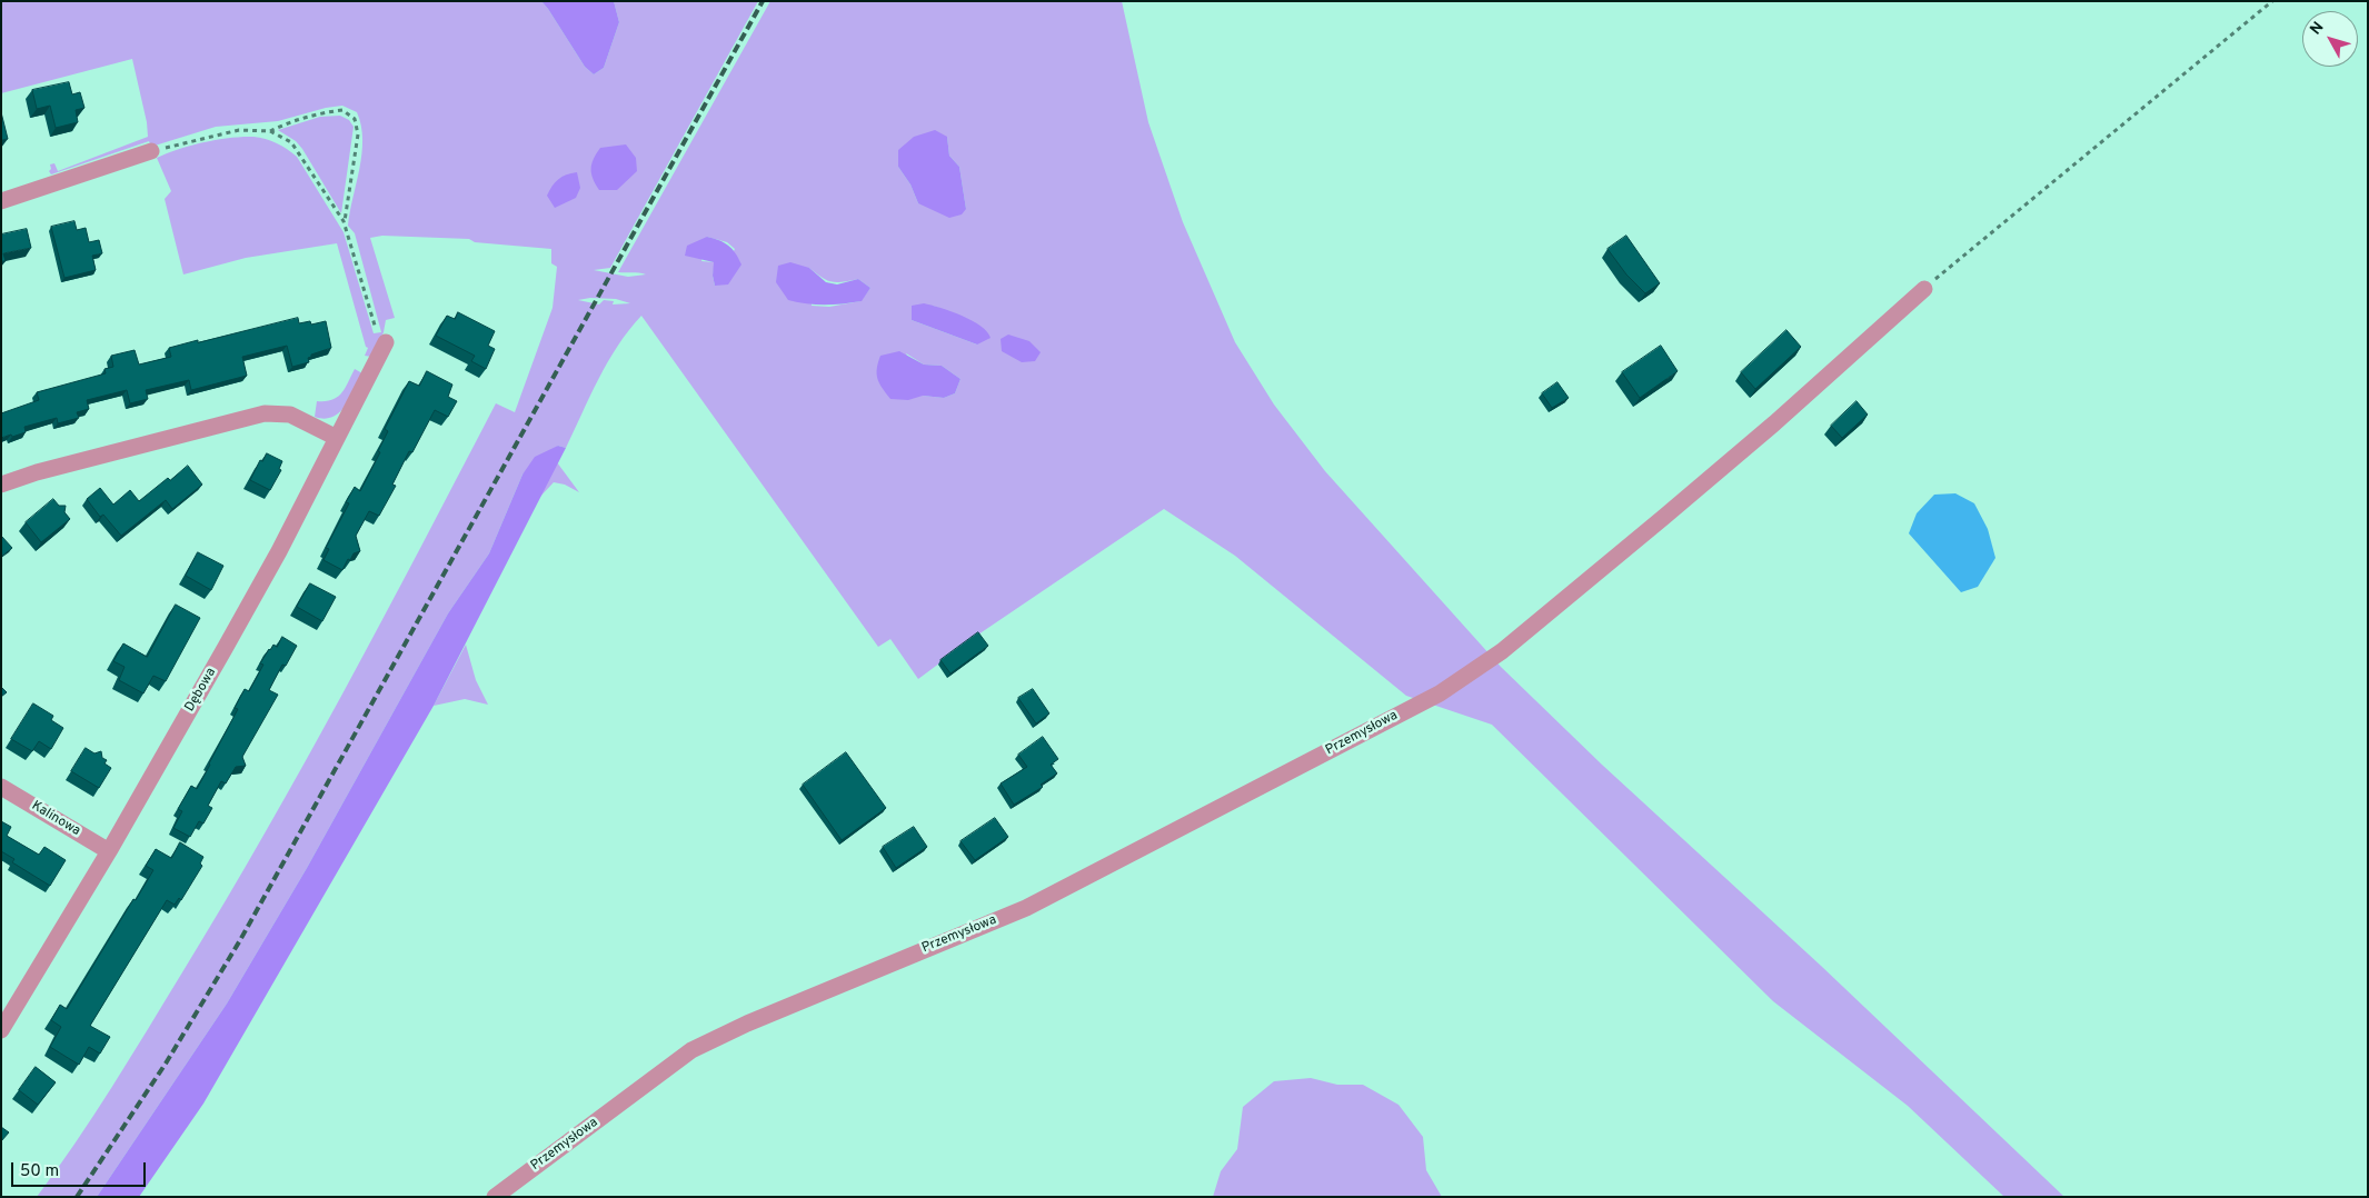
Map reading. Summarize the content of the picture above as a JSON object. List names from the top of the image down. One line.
{"streets":{"street":["Dębowa","Przemysłowa","Kalinowa"]},"crossings":[["Dębowa","Kalinowa"]],"scale_bar":"50 m","north":"top left"}
